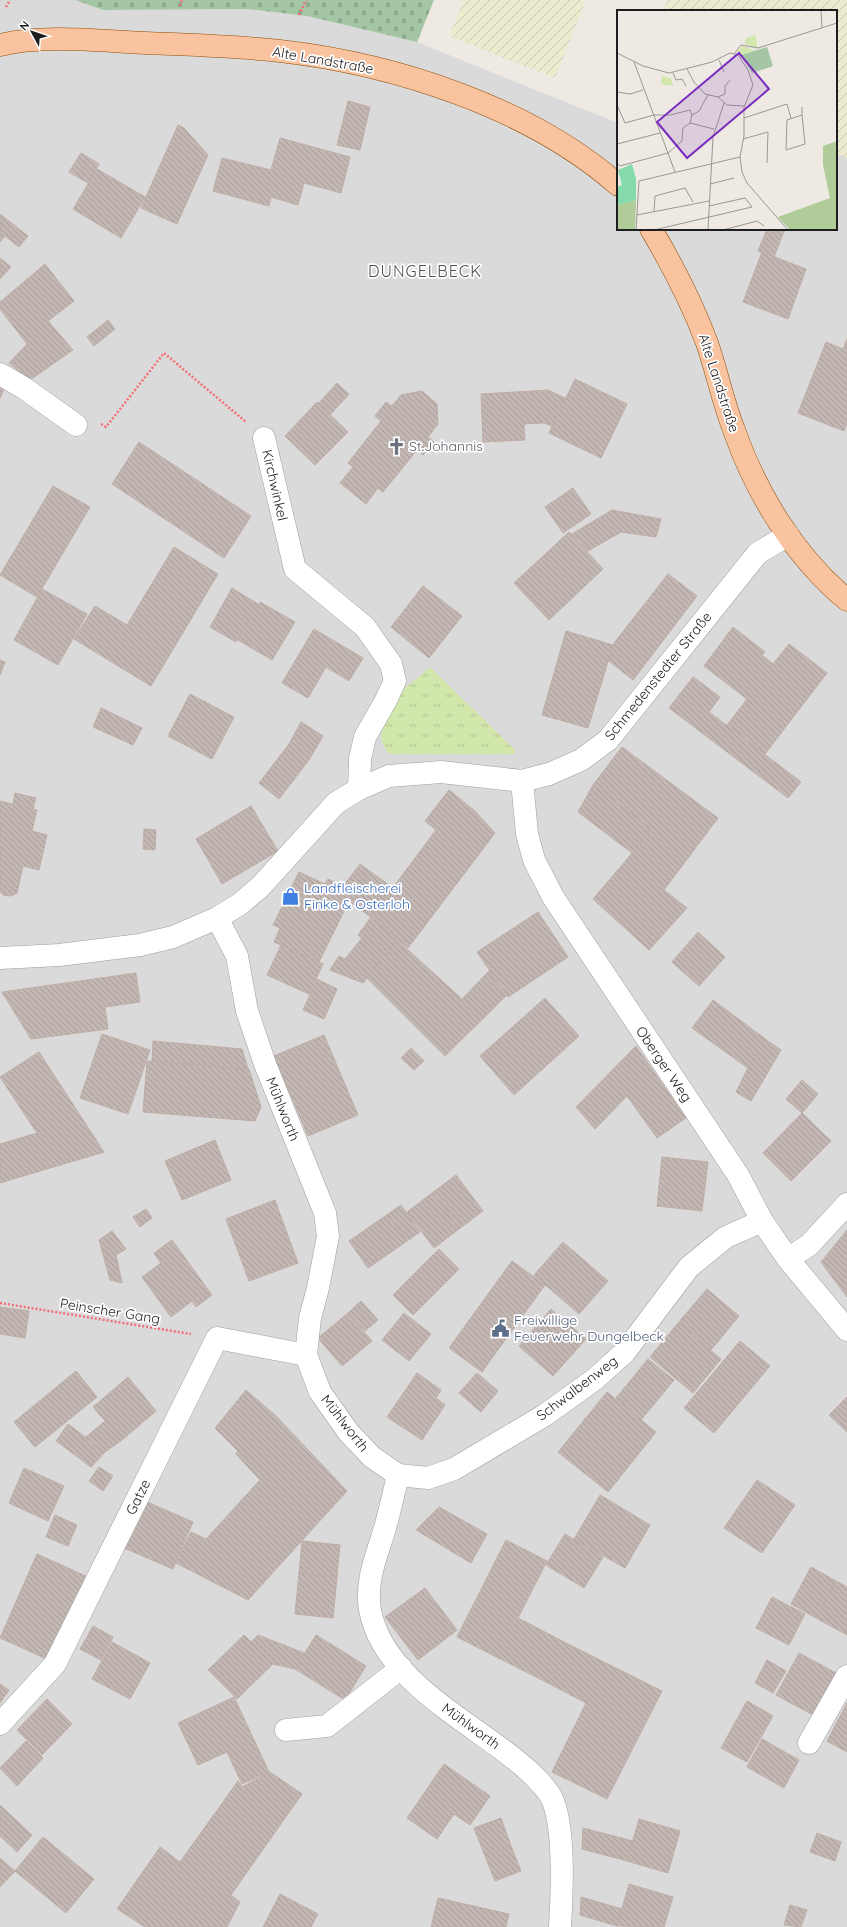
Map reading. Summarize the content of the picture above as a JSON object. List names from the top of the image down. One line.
{"streets":{"main road":["Alte Landstraße"],"street":["Kirchwinkel","Schmedenstedter Straße","Oberger Weg","Mühlworth","Schwalbenweg","Gatze"],"path":["Peinscher Gang"]},"crossings":[["Alte Landstraße","Schmedenstedter Straße"],["Kirchwinkel","Schmedenstedter Straße"],["Schmedenstedter Straße","Oberger Weg"],["Schmedenstedter Straße","Mühlworth"],["Oberger Weg","Schwalbenweg"],["Mühlworth","Schwalbenweg"],["Peinscher Gang","Gatze"]],"districts":["DUNGELBECK"],"places":{"church":["St.Johannis"],"shop":["Landfleischerei Finke & Osterloh"],"public building":["Freiwillige Feuerwehr Dungelbeck"]},"north":"top left"}
